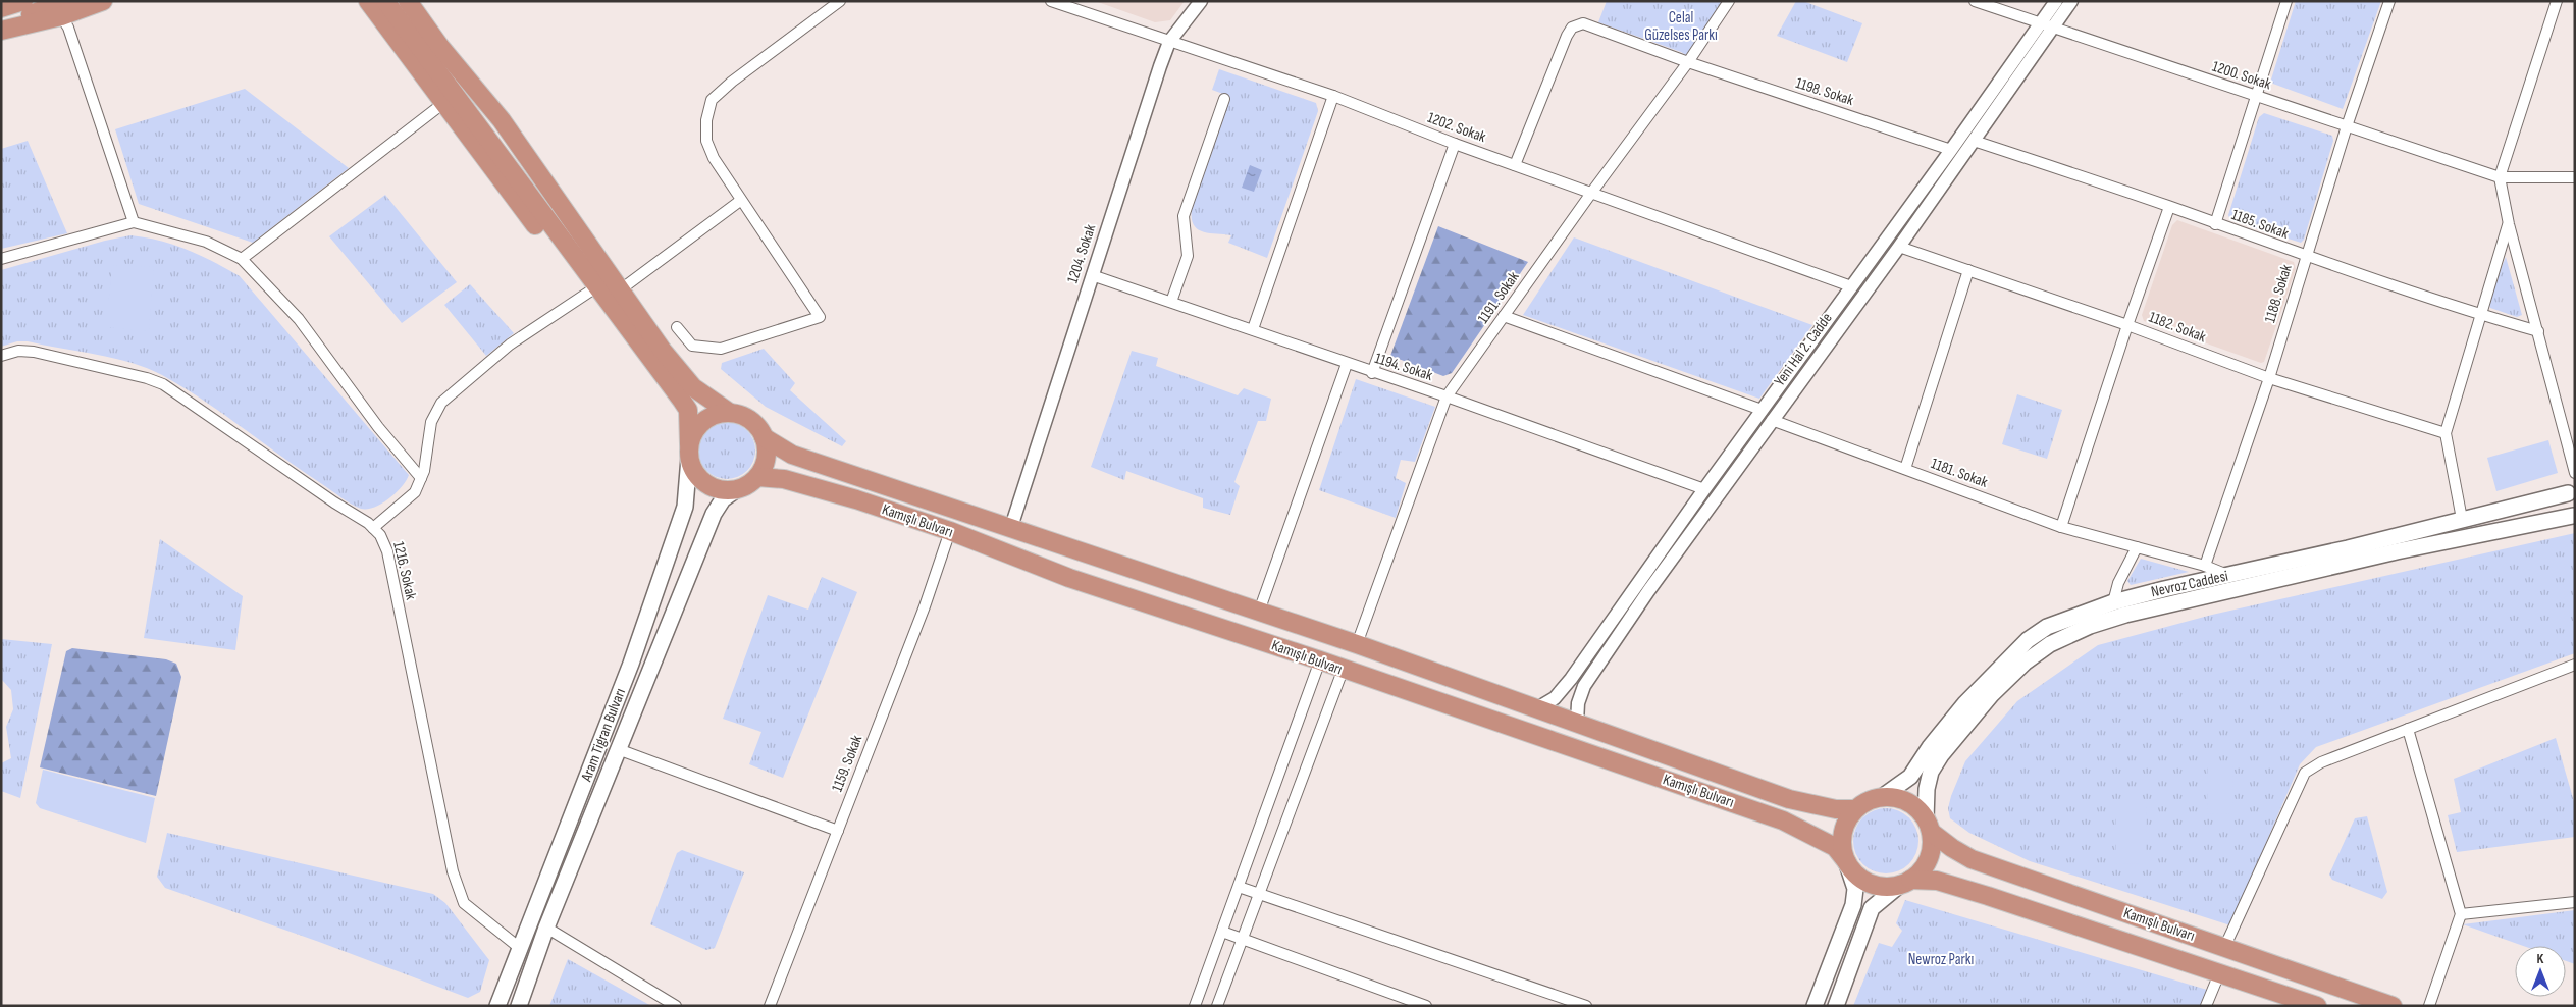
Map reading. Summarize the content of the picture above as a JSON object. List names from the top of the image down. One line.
{"streets":{"highway":["Kamışlı Bulvarı"],"main road":["Nevroz Caddesi","Aram Tigran Bulvarı"],"street":["1200. Sokak","1198. Sokak","1202. Sokak","1185. Sokak","1204. Sokak","1188. Sokak","1191. Sokak","1182. Sokak","Yeni Hal 2. Cadde","1194. Sokak","1181. Sokak","1216. Sokak","1159. Sokak"]},"crossings":[["1200. Sokak","1188. Sokak"],["1200. Sokak","Yeni Hal 2. Cadde"],["1198. Sokak","1202. Sokak"],["1198. Sokak","1191. Sokak"],["1202. Sokak","1204. Sokak"],["1202. Sokak","1191. Sokak"],["1185. Sokak","1188. Sokak"],["1185. Sokak","Yeni Hal 2. Cadde"],["1204. Sokak","1194. Sokak"],["1204. Sokak","Kamışlı Bulvarı"],["1188. Sokak","1182. Sokak"],["1191. Sokak","1194. Sokak"],["1191. Sokak","Kamışlı Bulvarı"],["1182. Sokak","Yeni Hal 2. Cadde"],["Yeni Hal 2. Cadde","1181. Sokak"],["Yeni Hal 2. Cadde","Kamışlı Bulvarı"],["Kamışlı Bulvarı","Nevroz Caddesi"],["Kamışlı Bulvarı","Aram Tigran Bulvarı"],["Kamışlı Bulvarı","1159. Sokak"],["1216. Sokak","Aram Tigran Bulvarı"]],"parks":["Celal Güzelses Parkı","Newroz Parkı"],"north":"top"}
